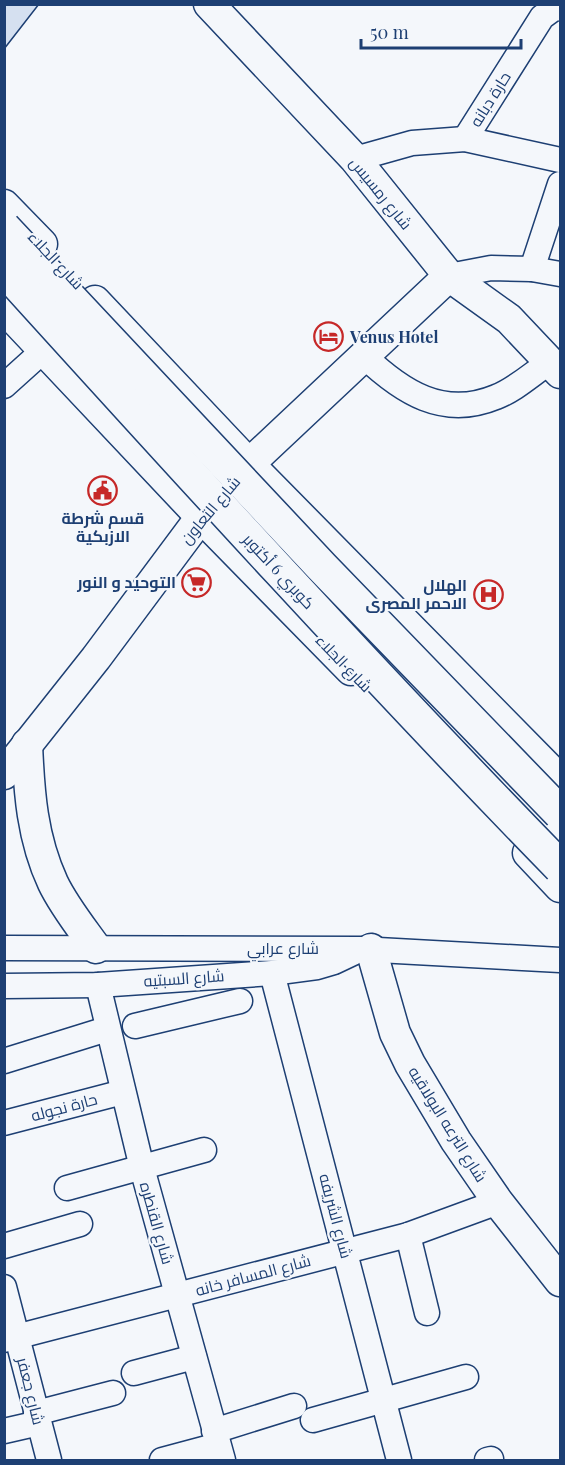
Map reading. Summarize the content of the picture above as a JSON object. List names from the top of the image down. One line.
{"streets":{"highway":["كوبري 6 أكتوبر"],"main road":["شارع رمسيس","شارع الجلاء","شارع التعاون","شارع الترعه البولاقيه"],"street":["حارة دبانه","شارع عرابي","شارع السبتيه","حارة نجوله","شارع الشريفه","شارع القنطره","شارع المسافر خانه","شارع جعفر"]},"crossings":[["شارع رمسيس","شارع التعاون"],["شارع الجلاء","شارع التعاون"],["شارع عرابي","شارع السبتيه"],["شارع عرابي","شارع الترعه البولاقيه"],["شارع السبتيه","شارع الترعه البولاقيه"],["شارع السبتيه","شارع الشريفه"],["شارع السبتيه","شارع القنطره"],["حارة نجوله","شارع القنطره"],["شارع الترعه البولاقيه","شارع المسافر خانه"],["شارع الشريفه","شارع المسافر خانه"],["شارع القنطره","شارع المسافر خانه"],["شارع المسافر خانه","شارع جعفر"]],"places":{"hotel":["Venus Hotel"],"public building":["قسم شرطة الازبكية"],"supermarket":["التوحيد و النور"],"hospital":["الهلال الاحمر المصرى"]},"scale_bar":"50 m"}
